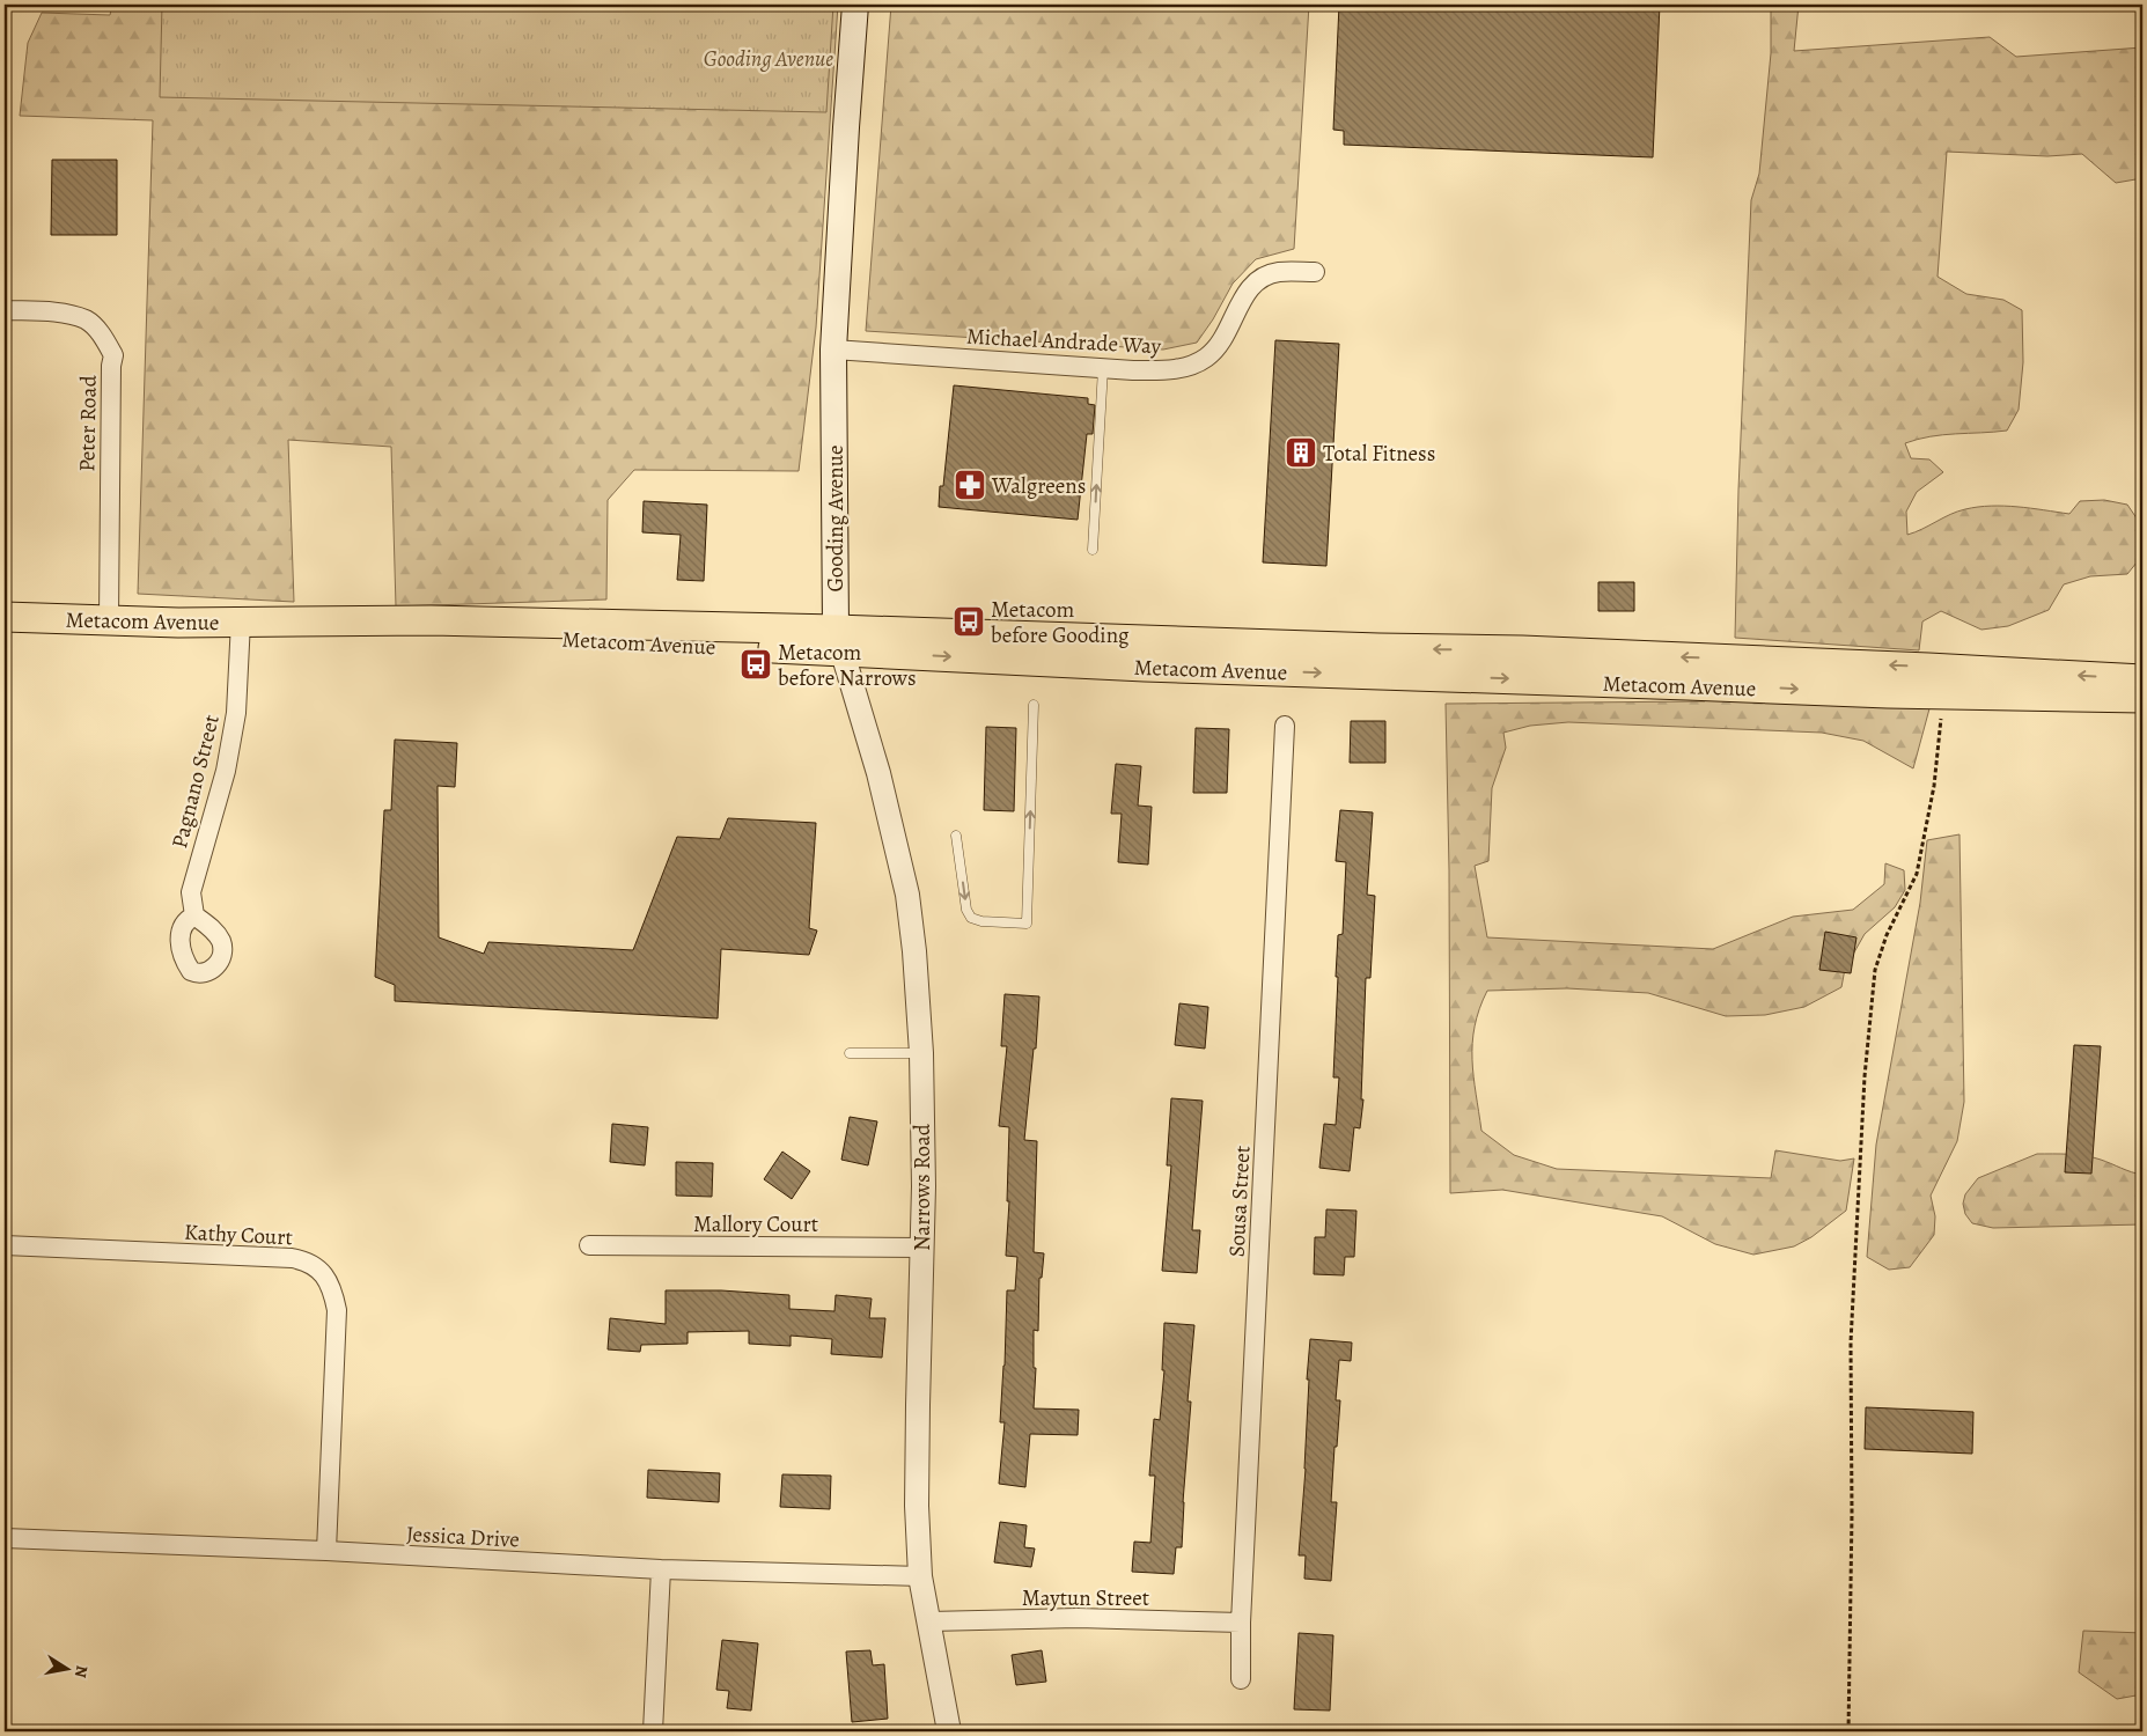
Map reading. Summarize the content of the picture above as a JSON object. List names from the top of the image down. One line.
{"streets":{"main road":["Gooding Avenue","Metacom Avenue"],"street":["Michael Andrade Way","Peter Road","Pagnano Street","Narrows Road","Sousa Street","Mallory Court","Kathy Court","Jessica Drive","Maytun Street"]},"crossings":[["Michael Andrade Way","Gooding Avenue"],["Peter Road","Metacom Avenue"],["Gooding Avenue","Metacom Avenue"],["Gooding Avenue","Narrows Road"],["Metacom Avenue","Pagnano Street"],["Metacom Avenue","Narrows Road"],["Narrows Road","Mallory Court"],["Narrows Road","Jessica Drive"],["Narrows Road","Maytun Street"],["Sousa Street","Maytun Street"],["Kathy Court","Jessica Drive"]],"parks":["Gooding Avenue"],"places":{"building":["Total Fitness"],"pharmacy":["Walgreens"],"bus stop":["Metacom before Gooding","Metacom before Narrows"]},"north":"right"}
